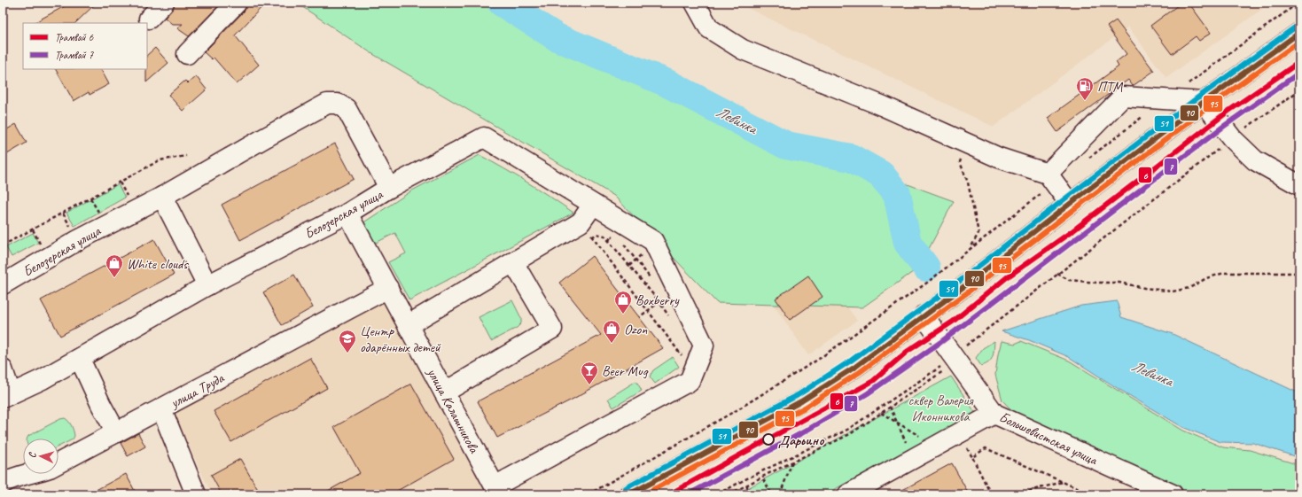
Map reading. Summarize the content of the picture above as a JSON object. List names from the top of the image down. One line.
{"streets":{"street":["Белозерская улица","улица Труда","улица Калашникова","Большевистская улица"]},"crossings":[["Белозерская улица","улица Калашникова"],["улица Труда","улица Калашникова"]],"water":["Левинка"],"parks":["сквер Валерия Иконникова"],"places":{"fuel station":["ПТМ"],"shop":["White clouds","Boxberry","Ozon"],"school or university":["Центр одарённых детей"],"bar":["Beer Mug"],"other":["Дарьино"]},"lines":["transit line 51","transit line 90","transit line 95","tram line 6","tram line 7"],"legend":["Трамвай 6","Трамвай 7"],"north":"left"}
